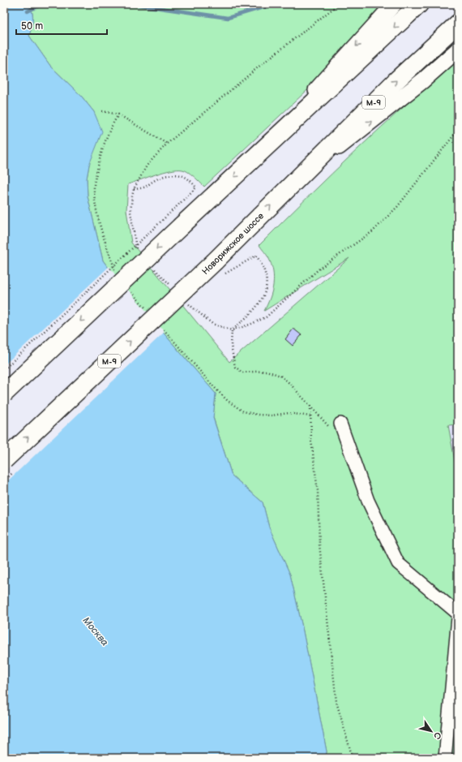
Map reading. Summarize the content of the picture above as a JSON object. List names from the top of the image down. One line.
{"streets":{"highway":["М-9","Новорижское шоссе"]},"crossings":[["М-9","Новорижское шоссе"]],"water":["Москва"],"scale_bar":"50 m","north":"bottom right"}
